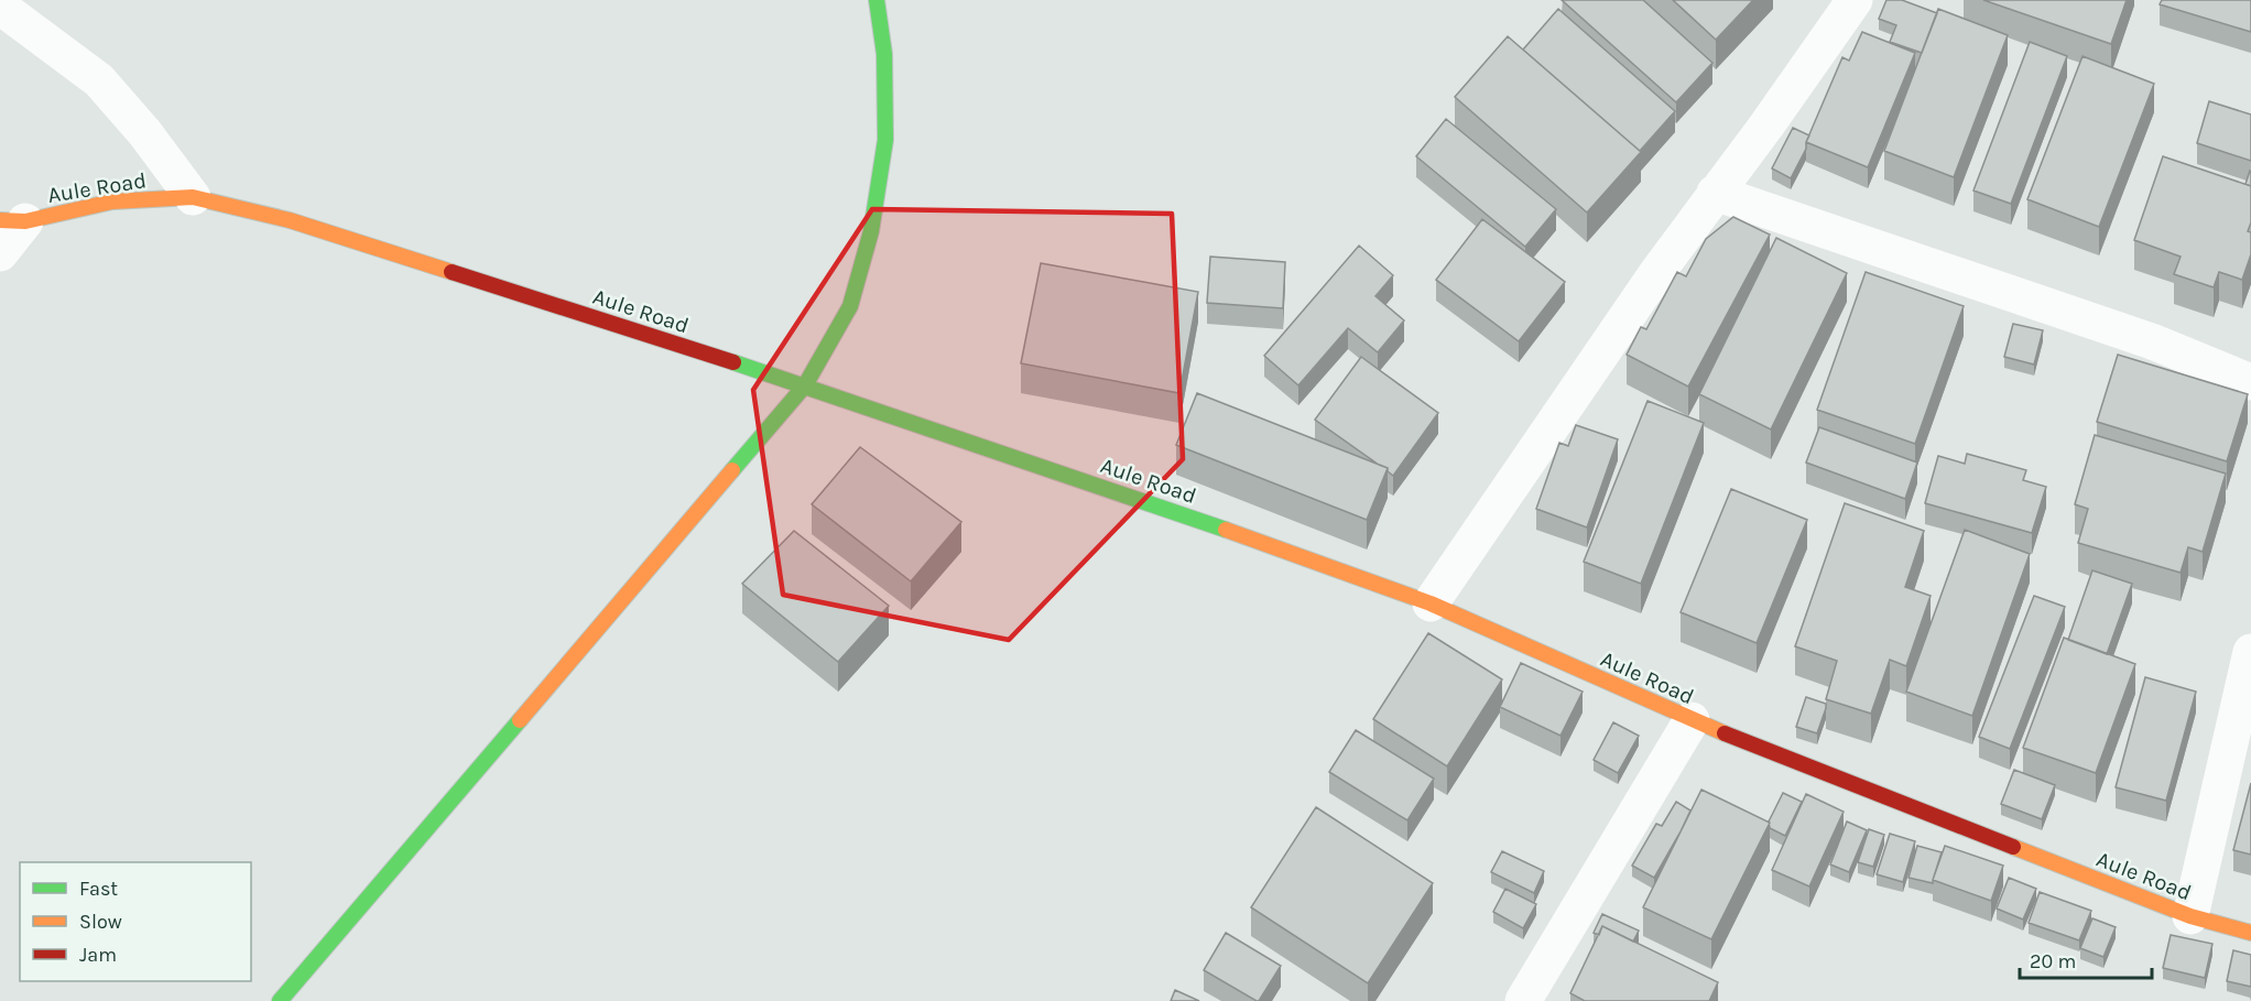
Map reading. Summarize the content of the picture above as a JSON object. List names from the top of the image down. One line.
{"streets":{"street":["Aule Road"]},"legend":["Fast","Slow","Jam"],"scale_bar":"20 m"}
